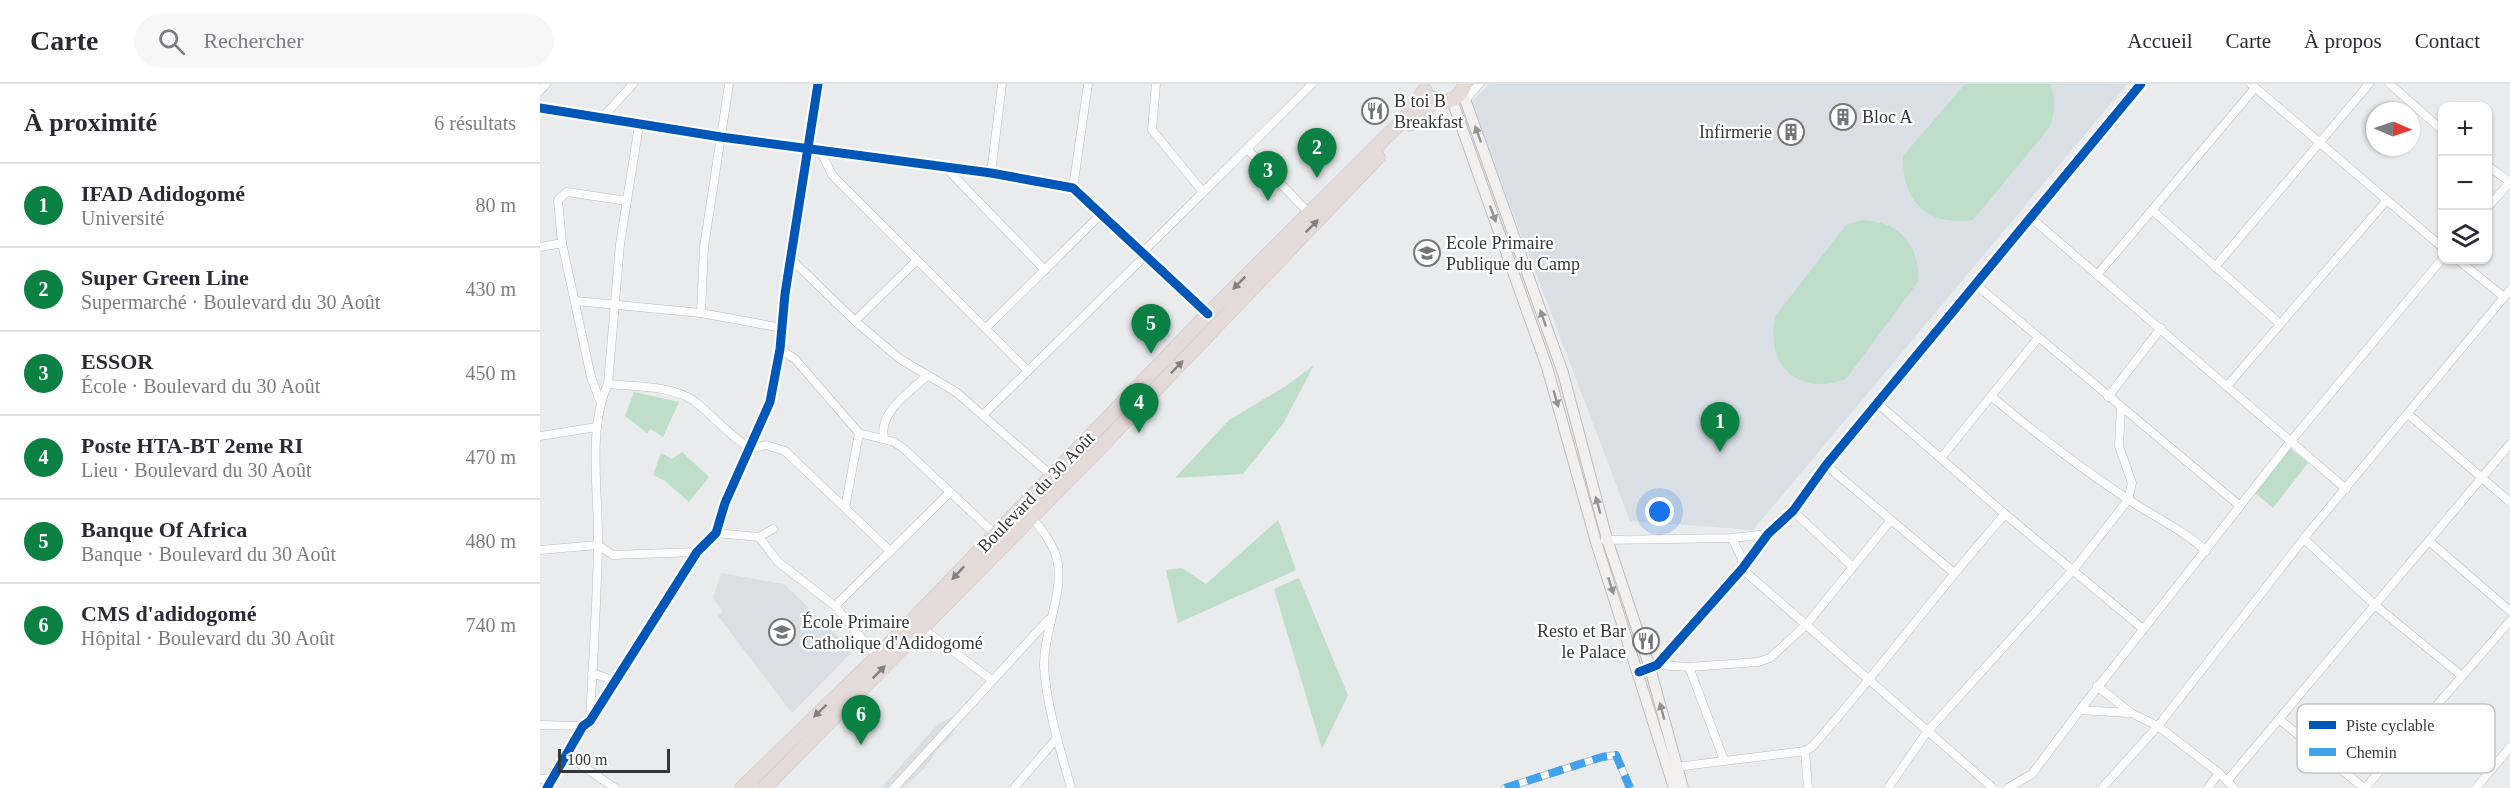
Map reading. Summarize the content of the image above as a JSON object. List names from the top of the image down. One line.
{"streets":{"highway":["Boulevard du 30 Août"]},"places":{"restaurant":["B toi B Breakfast","Resto et Bar le Palace"],"building":["Bloc A","Infirmerie"],"school or university":["Ecole Primaire Publique du Camp","École Primaire Catholique d'Adidogomé"]},"legend":["Piste cyclable","Chemin"],"scale_bar":"100 m","north":"right","page":{"header":"Carte","search":"Rechercher","nav":["Accueil","Carte","À propos","Contact"],"heading":["À proximité","6 résultats"],"map_buttons":["+","−"],"pins":["2","3","5","4","1","6"],"list":[{"mark":"1","name":"IFAD Adidogomé","note":"Université","value":"80 m"},{"mark":"2","name":"Super Green Line","note":"Supermarché · Boulevard du 30 Août","value":"430 m"},{"mark":"3","name":"ESSOR","note":"École · Boulevard du 30 Août","value":"450 m"},{"mark":"4","name":"Poste HTA-BT 2eme RI","note":"Lieu · Boulevard du 30 Août","value":"470 m"},{"mark":"5","name":"Banque Of Africa","note":"Banque · Boulevard du 30 Août","value":"480 m"},{"mark":"6","name":"CMS d'adidogomé","note":"Hôpital · Boulevard du 30 Août","value":"740 m"}],"scale":"100 m"}}
